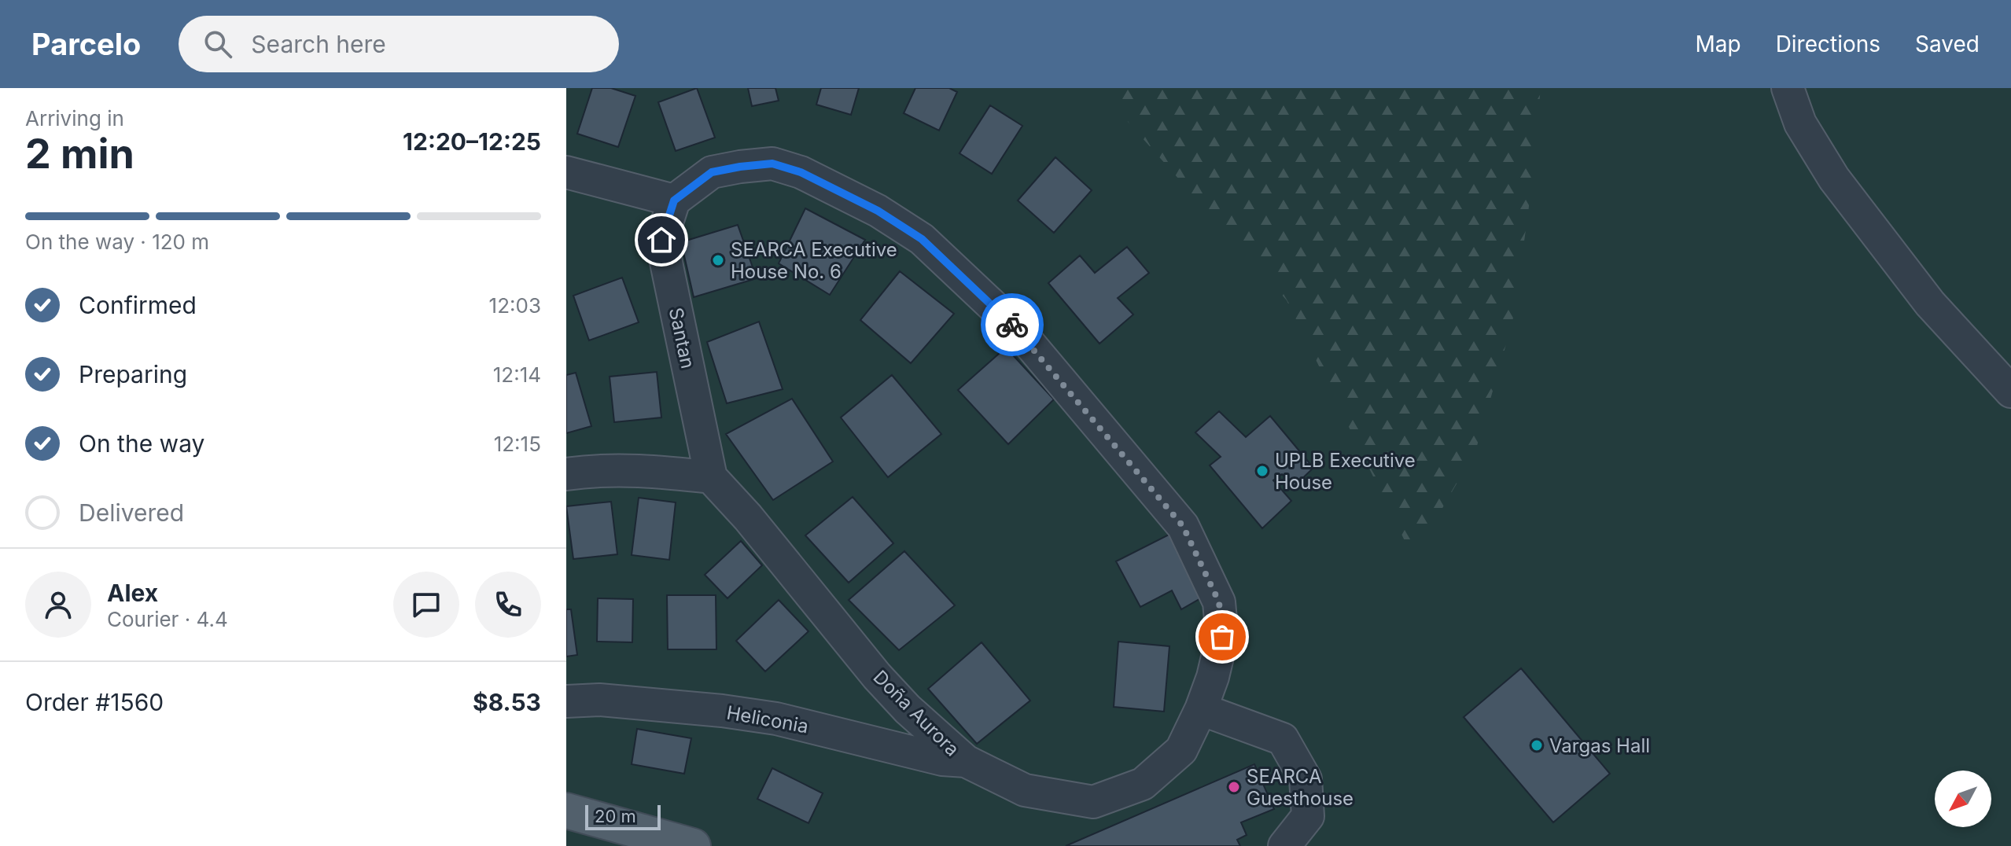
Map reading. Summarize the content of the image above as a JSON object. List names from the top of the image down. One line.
{"streets":{"street":["Santan","Doña Aurora","Heliconia"]},"crossings":[["Santan","Doña Aurora"],["Doña Aurora","Heliconia"]],"places":["SEARCA Executive House No. 6","UPLB Executive House","Vargas Hall","SEARCA Guesthouse"],"scale_bar":"20 m","north":"bottom left","page":{"header":"Parcelo","search":"Search here","nav":["Map","Directions","Saved"],"heading":["2 min","Arriving in","12:20–12:25"],"panel":["Alex","Courier · 4.4","Order #1560","$8.53"],"bar":"On the way · 120 m","list":[["Confirmed","12:03"],["Preparing","12:14"],["On the way","12:15"],"Delivered"],"scale":"20 m"}}
